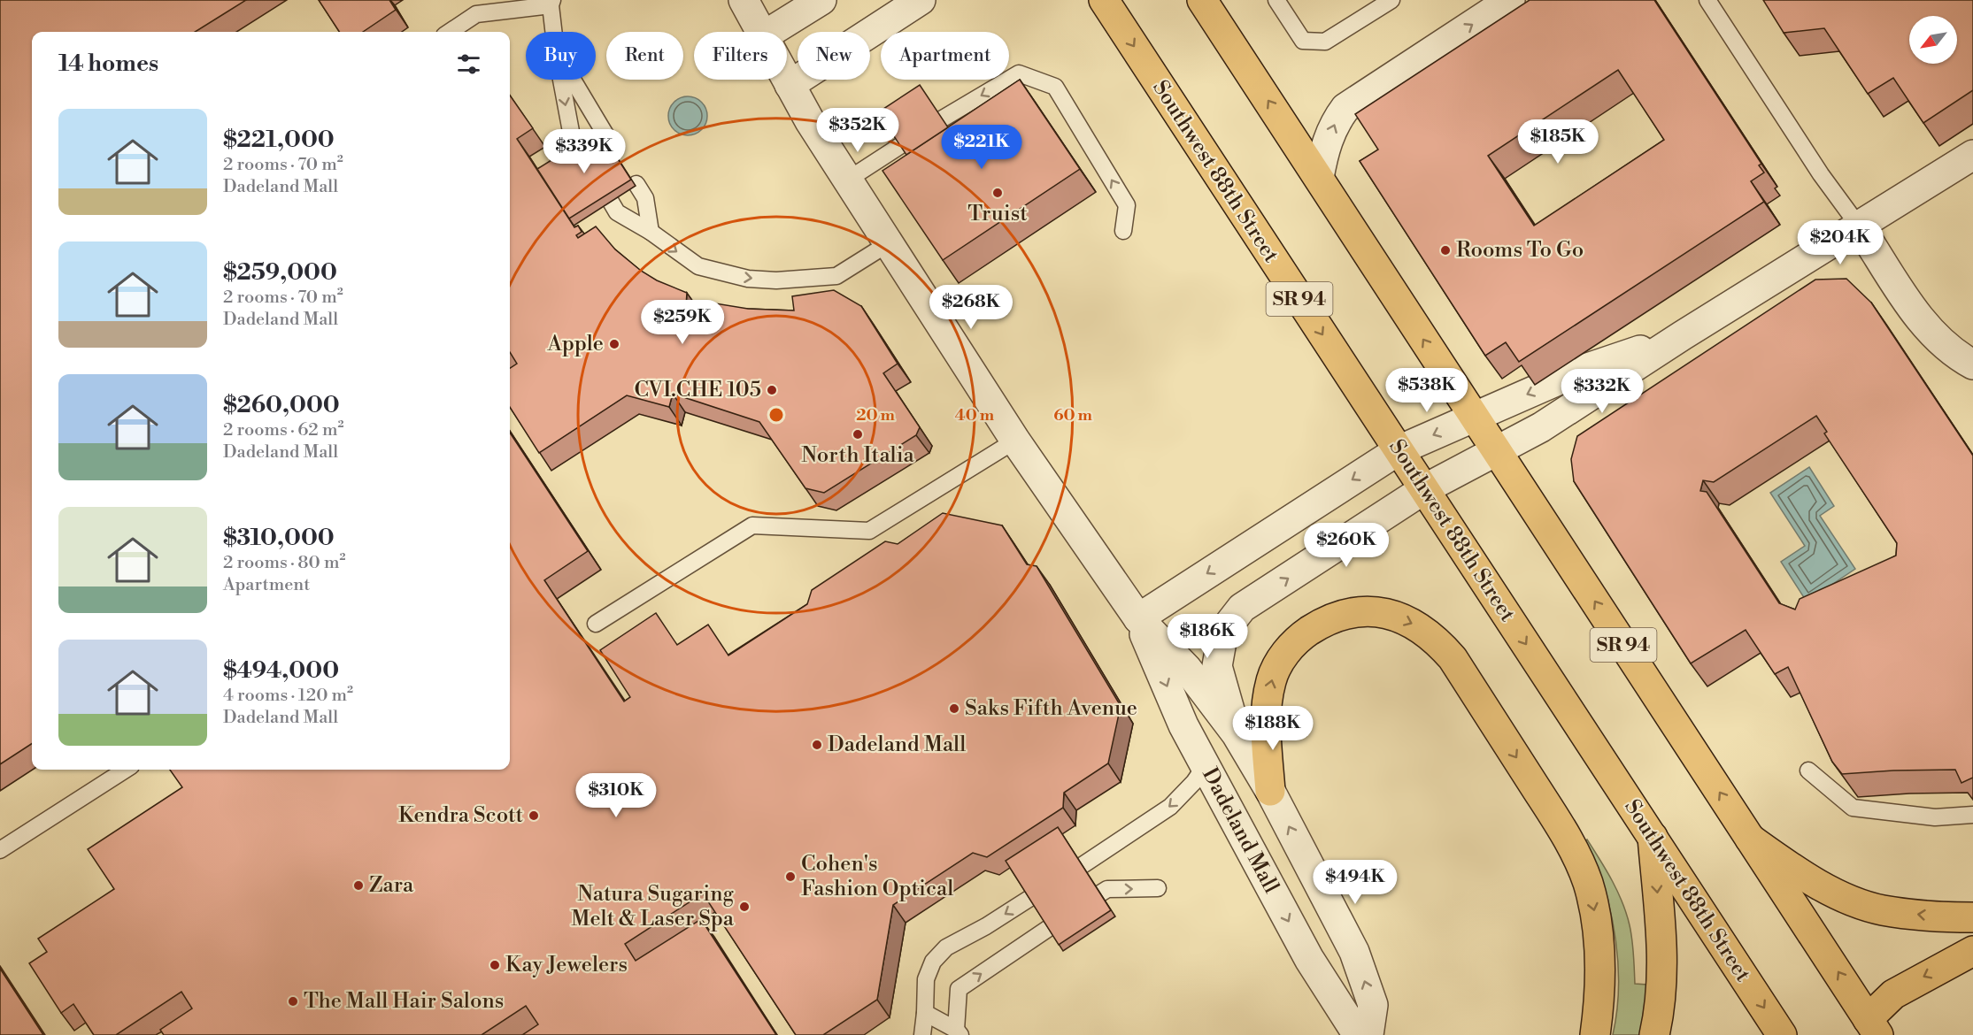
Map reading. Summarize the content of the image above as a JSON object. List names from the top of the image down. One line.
{"streets":{"main road":["Southwest 88th Street","SR 94"],"street":["Dadeland Mall"]},"places":["Truist","Rooms To Go","Apple","CVI.CHE 105","North Italia","Saks Fifth Avenue","Dadeland Mall","Kendra Scott","Cohen's Fashion Optical","Zara","Natura Sugaring Melt & Laser Spa","Kay Jewelers","The Mall Hair Salons"],"north":"bottom left","page":{"chip":["Buy","Rent","Filters","New","Apartment"],"heading":"14 homes","list":[{"name":"$221,000","note":"2 rooms · 70 m² · Dadeland Mall"},{"name":"$259,000","note":"2 rooms · 70 m² · Dadeland Mall"},{"name":"$260,000","note":"2 rooms · 62 m² · Dadeland Mall"},{"name":"$310,000","note":"2 rooms · 80 m² · Apartment"},{"name":"$494,000","note":"4 rooms · 120 m² · Dadeland Mall"}],"price":["$352K","$185K","$221K","$339K","$204K","$268K","$259K","$538K","$332K","$260K","$186K","$188K","$310K","$494K"]},"rings":["20 m","40 m","60 m"]}
